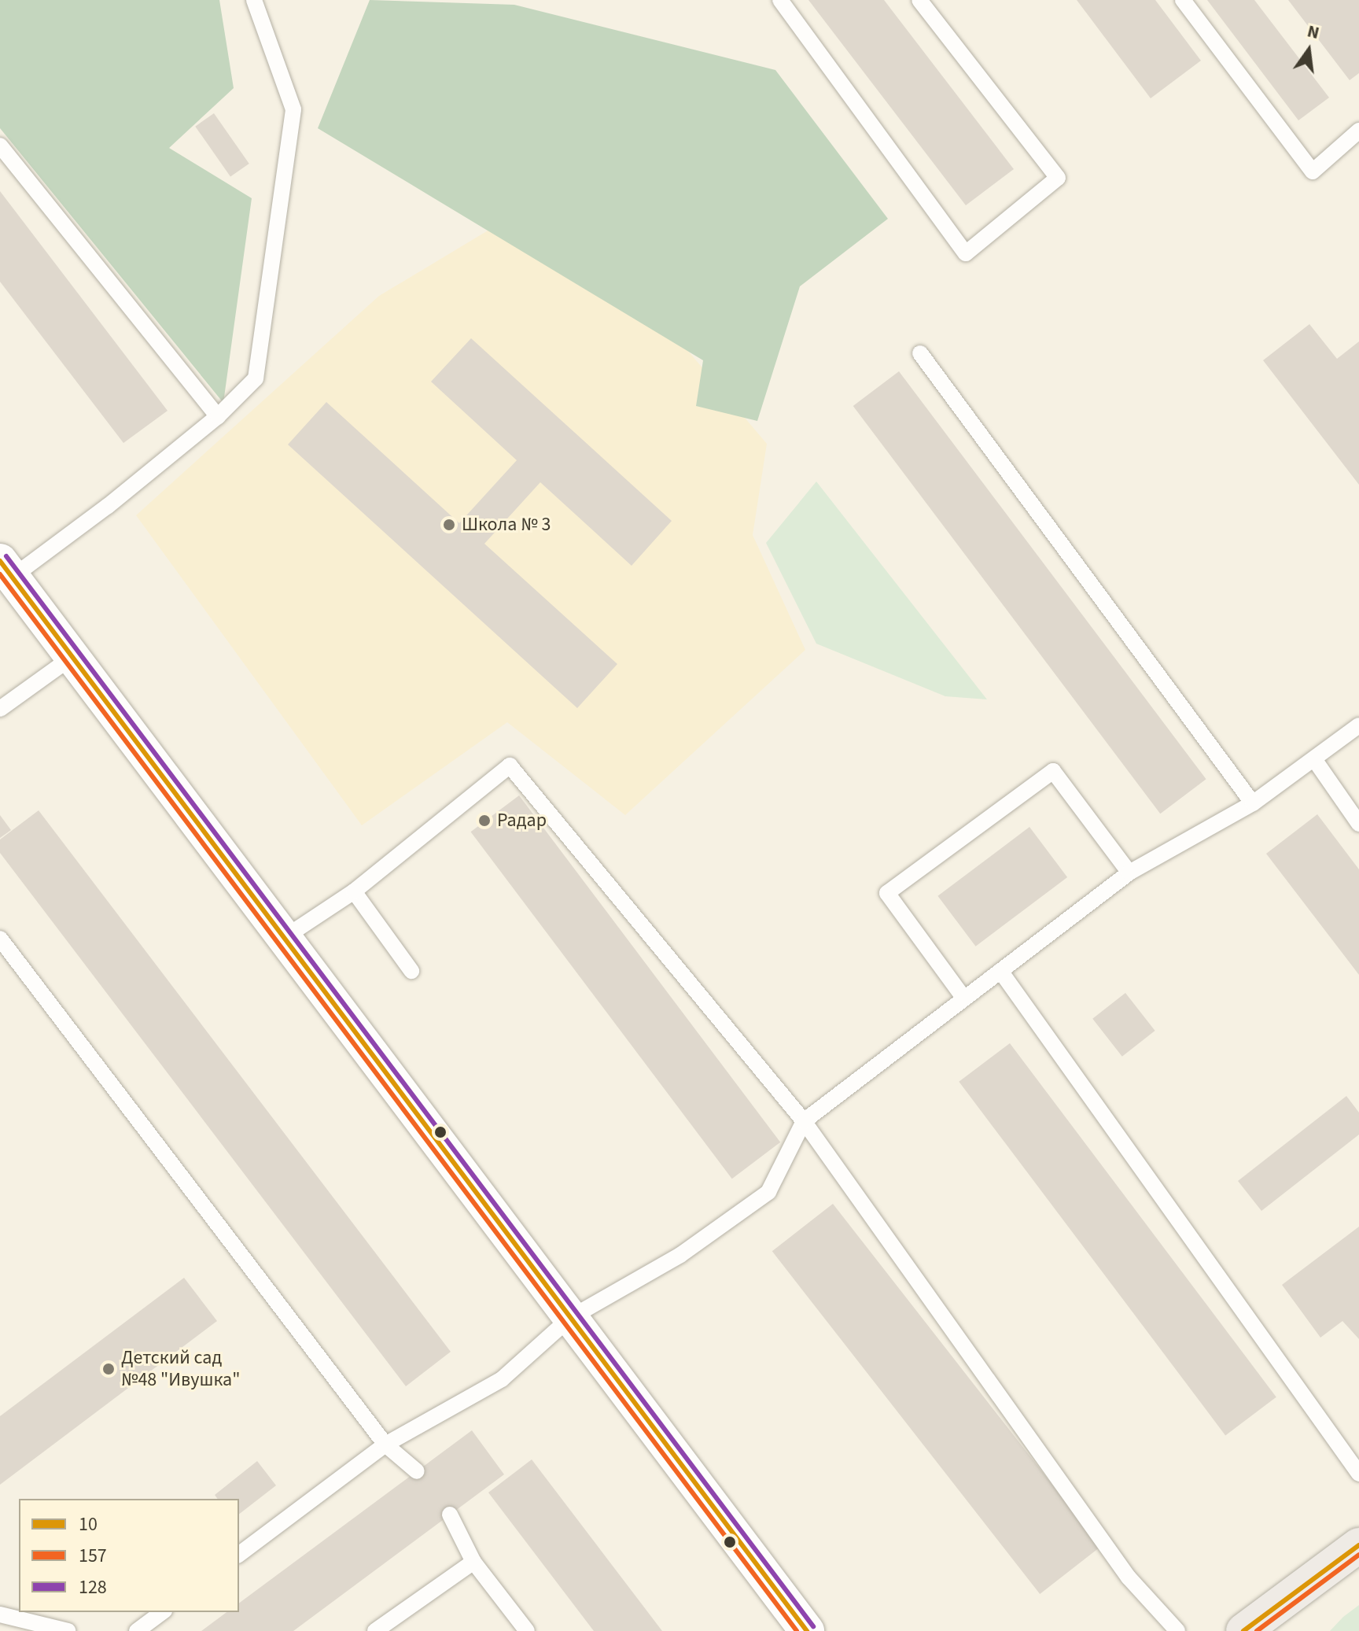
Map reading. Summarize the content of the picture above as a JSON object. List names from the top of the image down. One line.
{"places":["Школа № 3","Радар","Детский сад №48 \"Ивушка\""],"lines":["transit line 128","transit line 10","transit line 157"],"legend":["10","157","128"],"north":"top"}
